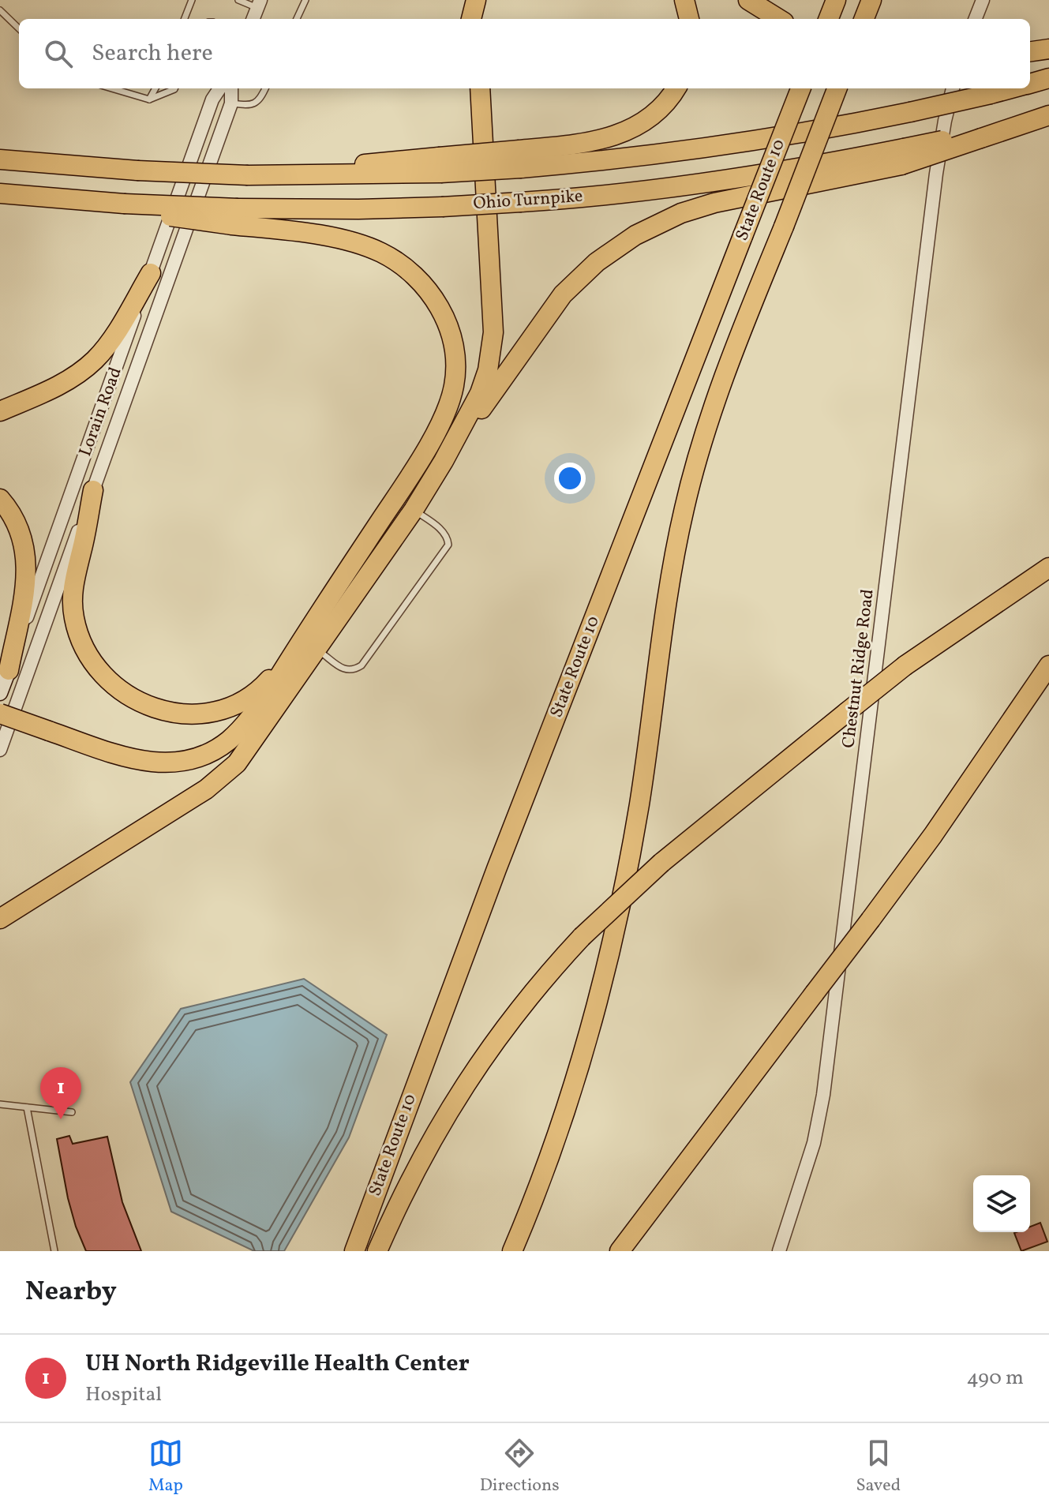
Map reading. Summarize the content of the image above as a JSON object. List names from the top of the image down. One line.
{"streets":{"highway":["State Route 10","Ohio Turnpike"],"main road":["Lorain Road"],"street":["Chestnut Ridge Road"]},"page":{"search":"Search here","pins":"1","heading":"Nearby","list":[{"mark":"1","name":"UH North Ridgeville Health Center","note":"Hospital","value":"490 m"}],"nav":["Map","Directions","Saved"]}}
